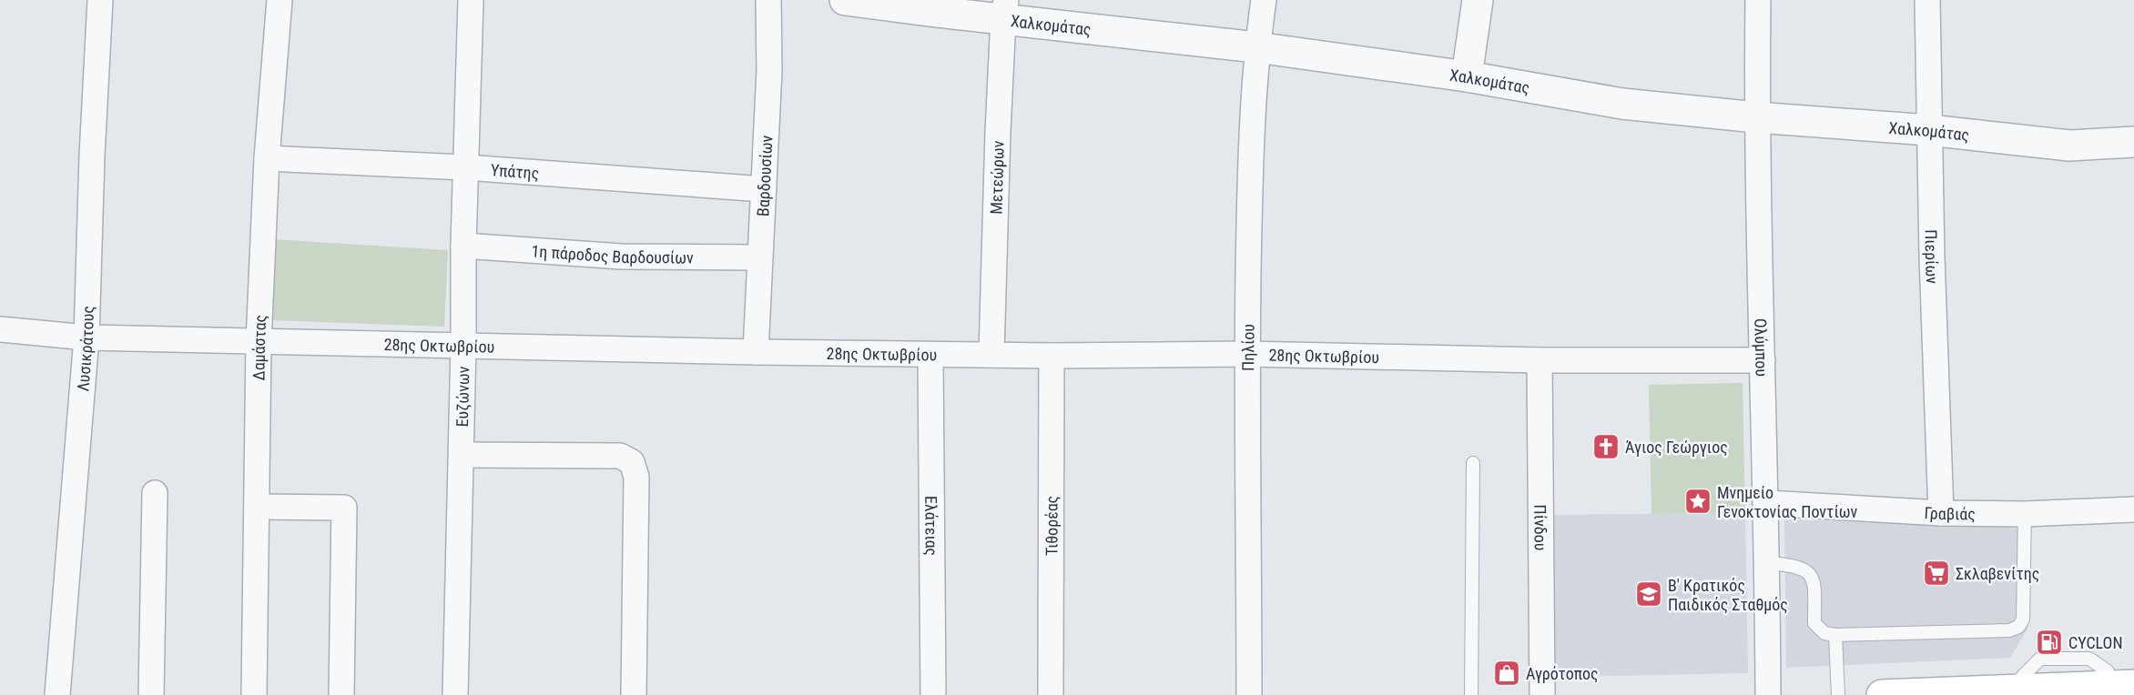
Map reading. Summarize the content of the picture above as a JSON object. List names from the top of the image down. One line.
{"streets":{"street":["Χαλκομάτας","Υπάτης","Βαρδουσίων","Μετεώρων","1η πάροδος Βαρδουσίων","Πιερίων","28ης Οκτωβρίου","Λυσικράτους","Δαμάστας","Πηλίου","Ολύμπου","Ευζώνων","Γραβιάς","Ελάτειας","Τιθορέας","Πίνδου"]},"crossings":[["Χαλκομάτας","Μετεώρων"],["Χαλκομάτας","Πιερίων"],["Χαλκομάτας","Πηλίου"],["Χαλκομάτας","Ολύμπου"],["Υπάτης","Βαρδουσίων"],["Υπάτης","Δαμάστας"],["Υπάτης","Ευζώνων"],["Βαρδουσίων","1η πάροδος Βαρδουσίων"],["Βαρδουσίων","28ης Οκτωβρίου"],["Μετεώρων","28ης Οκτωβρίου"],["1η πάροδος Βαρδουσίων","Ευζώνων"],["Πιερίων","Γραβιάς"],["28ης Οκτωβρίου","Λυσικράτους"],["28ης Οκτωβρίου","Δαμάστας"],["28ης Οκτωβρίου","Πηλίου"],["28ης Οκτωβρίου","Ολύμπου"],["28ης Οκτωβρίου","Ευζώνων"],["28ης Οκτωβρίου","Ελάτειας"],["28ης Οκτωβρίου","Τιθορέας"],["28ης Οκτωβρίου","Πίνδου"],["Ολύμπου","Γραβιάς"]],"places":{"church":["Άγιος Γεώργιος"],"place":["Μνημείο Γενοκτονίας Ποντίων"],"supermarket":["Σκλαβενίτης"],"school or university":["B' Κρατικός Παιδικός Σταθμός"],"fuel station":["CYCLON"],"shop":["Αγρότοπος"]}}
